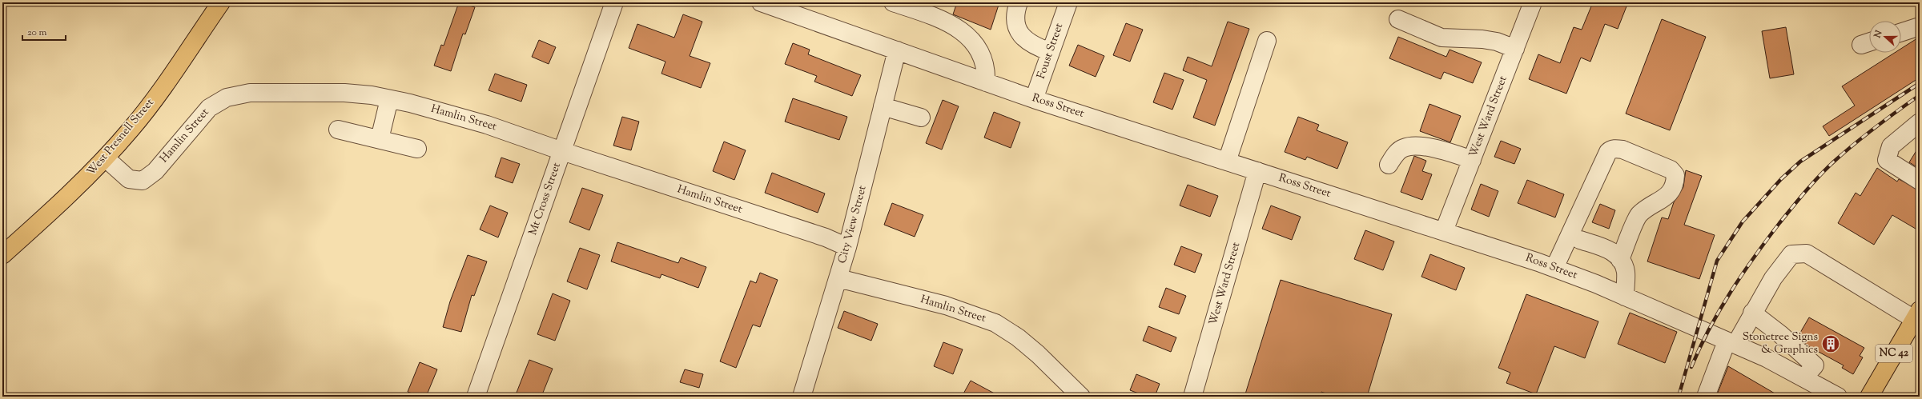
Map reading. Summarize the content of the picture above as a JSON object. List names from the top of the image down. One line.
{"streets":{"main road":["West Presnell Street","NC 42"],"street":["Foust Street","Ross Street","West Ward Street","Hamlin Street","Mt Cross Street","City View Street"]},"crossings":[["Foust Street","Ross Street"],["Ross Street","West Ward Street"],["Ross Street","City View Street"],["Hamlin Street","West Presnell Street"],["Hamlin Street","Mt Cross Street"],["Hamlin Street","City View Street"]],"places":{"building":["Stonetree Signs & Graphics"]},"scale_bar":"20 m","north":"left"}
